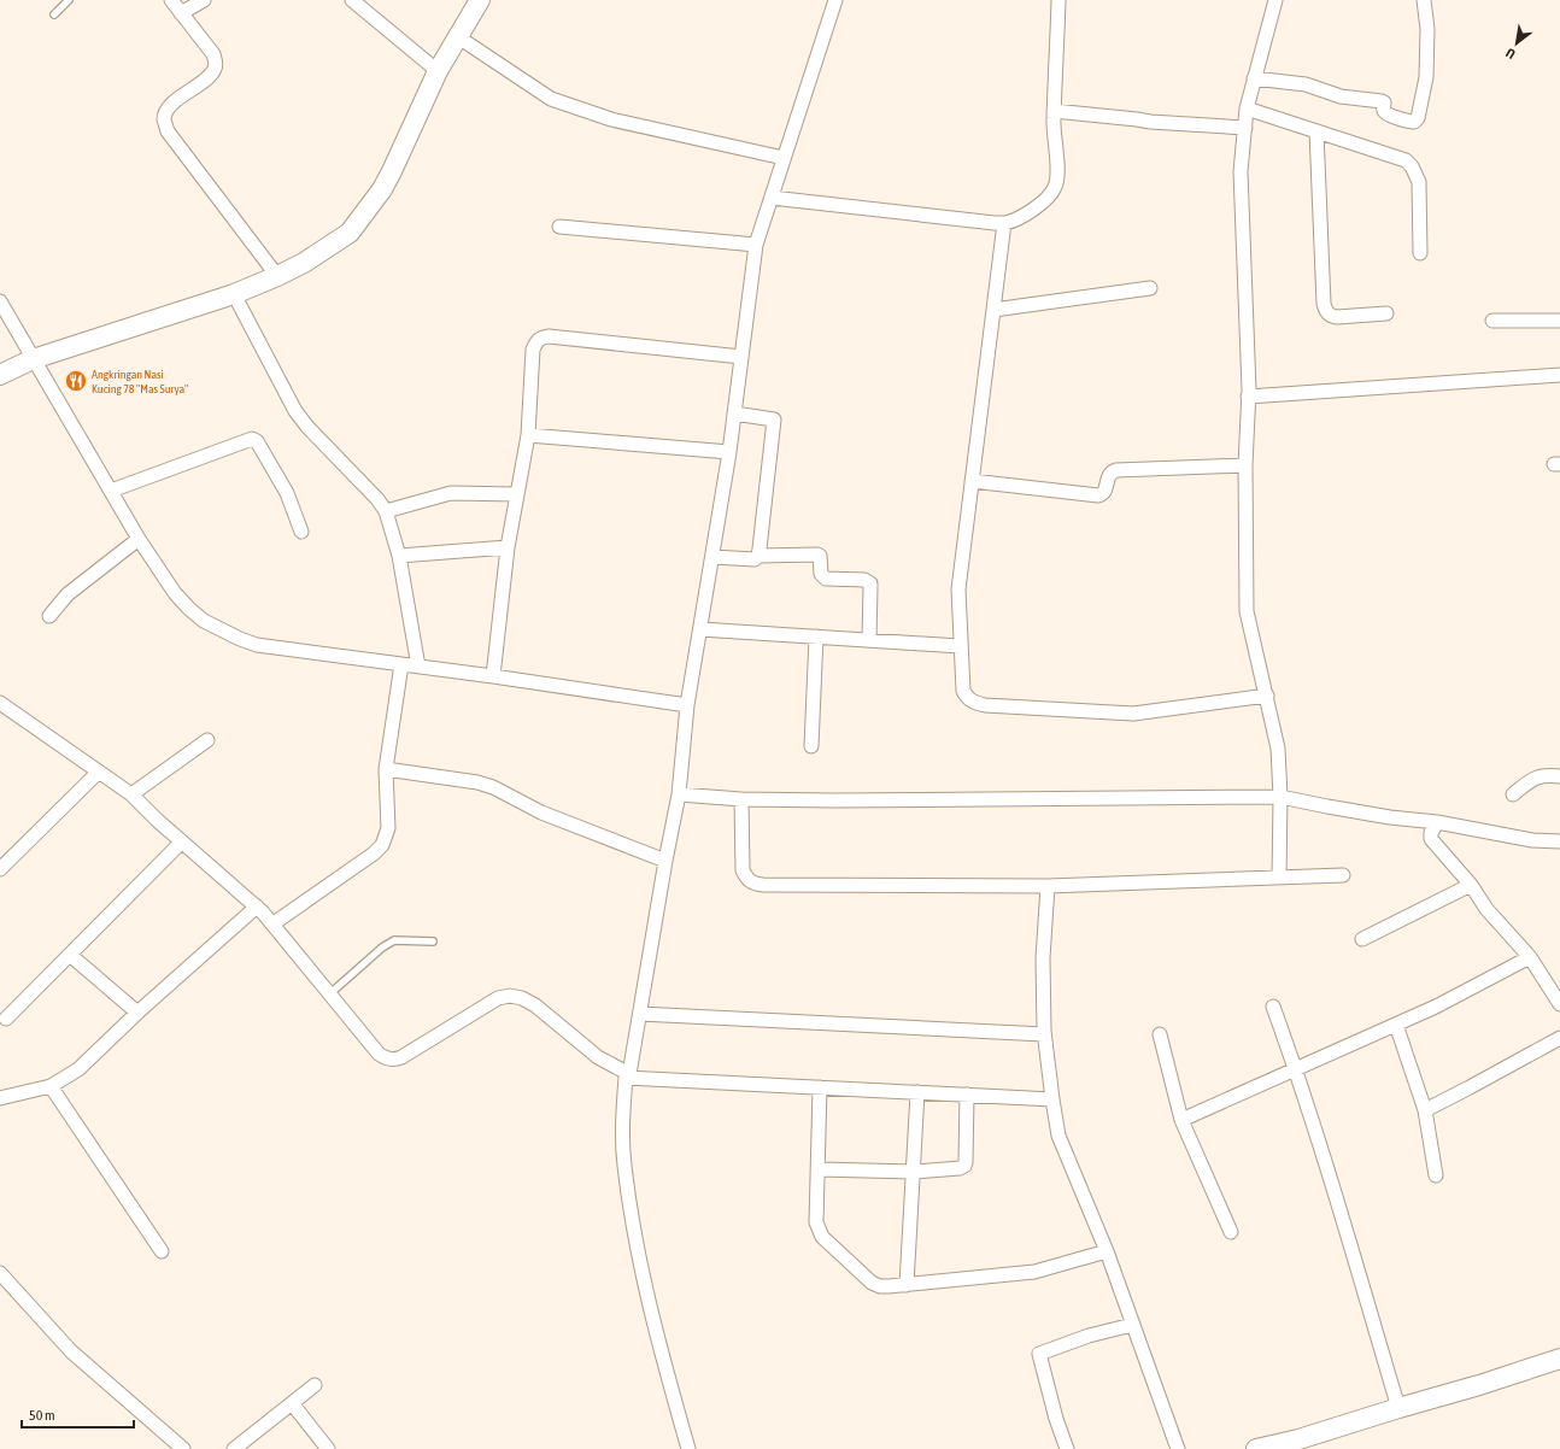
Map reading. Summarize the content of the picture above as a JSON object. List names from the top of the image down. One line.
{"places":{"restaurant":["Angkringan Nasi Kucing 78 \"Mas Surya\""]},"scale_bar":"50 m","north":"bottom left"}
